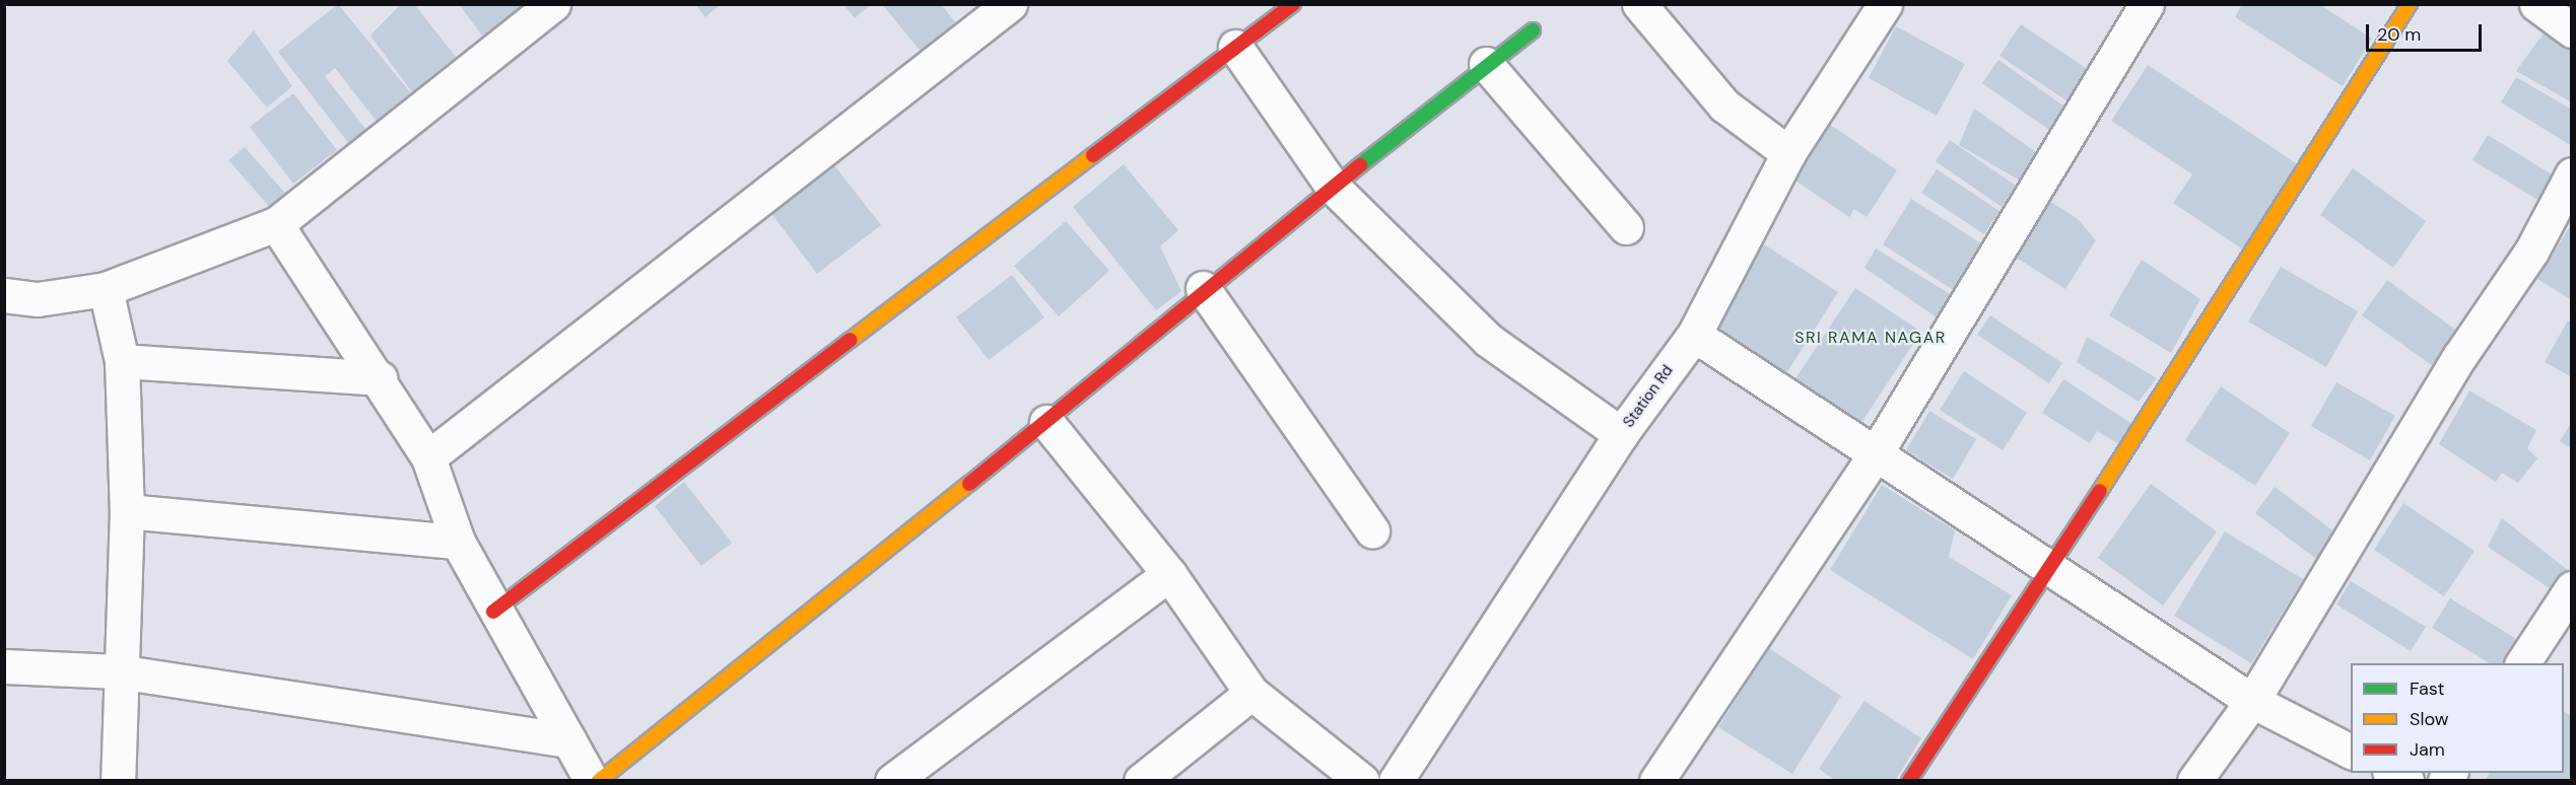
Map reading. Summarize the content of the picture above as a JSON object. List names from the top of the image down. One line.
{"streets":{"street":["Station Rd"]},"districts":["SRI RAMA NAGAR"],"legend":["Fast","Slow","Jam"],"scale_bar":"20 m"}
